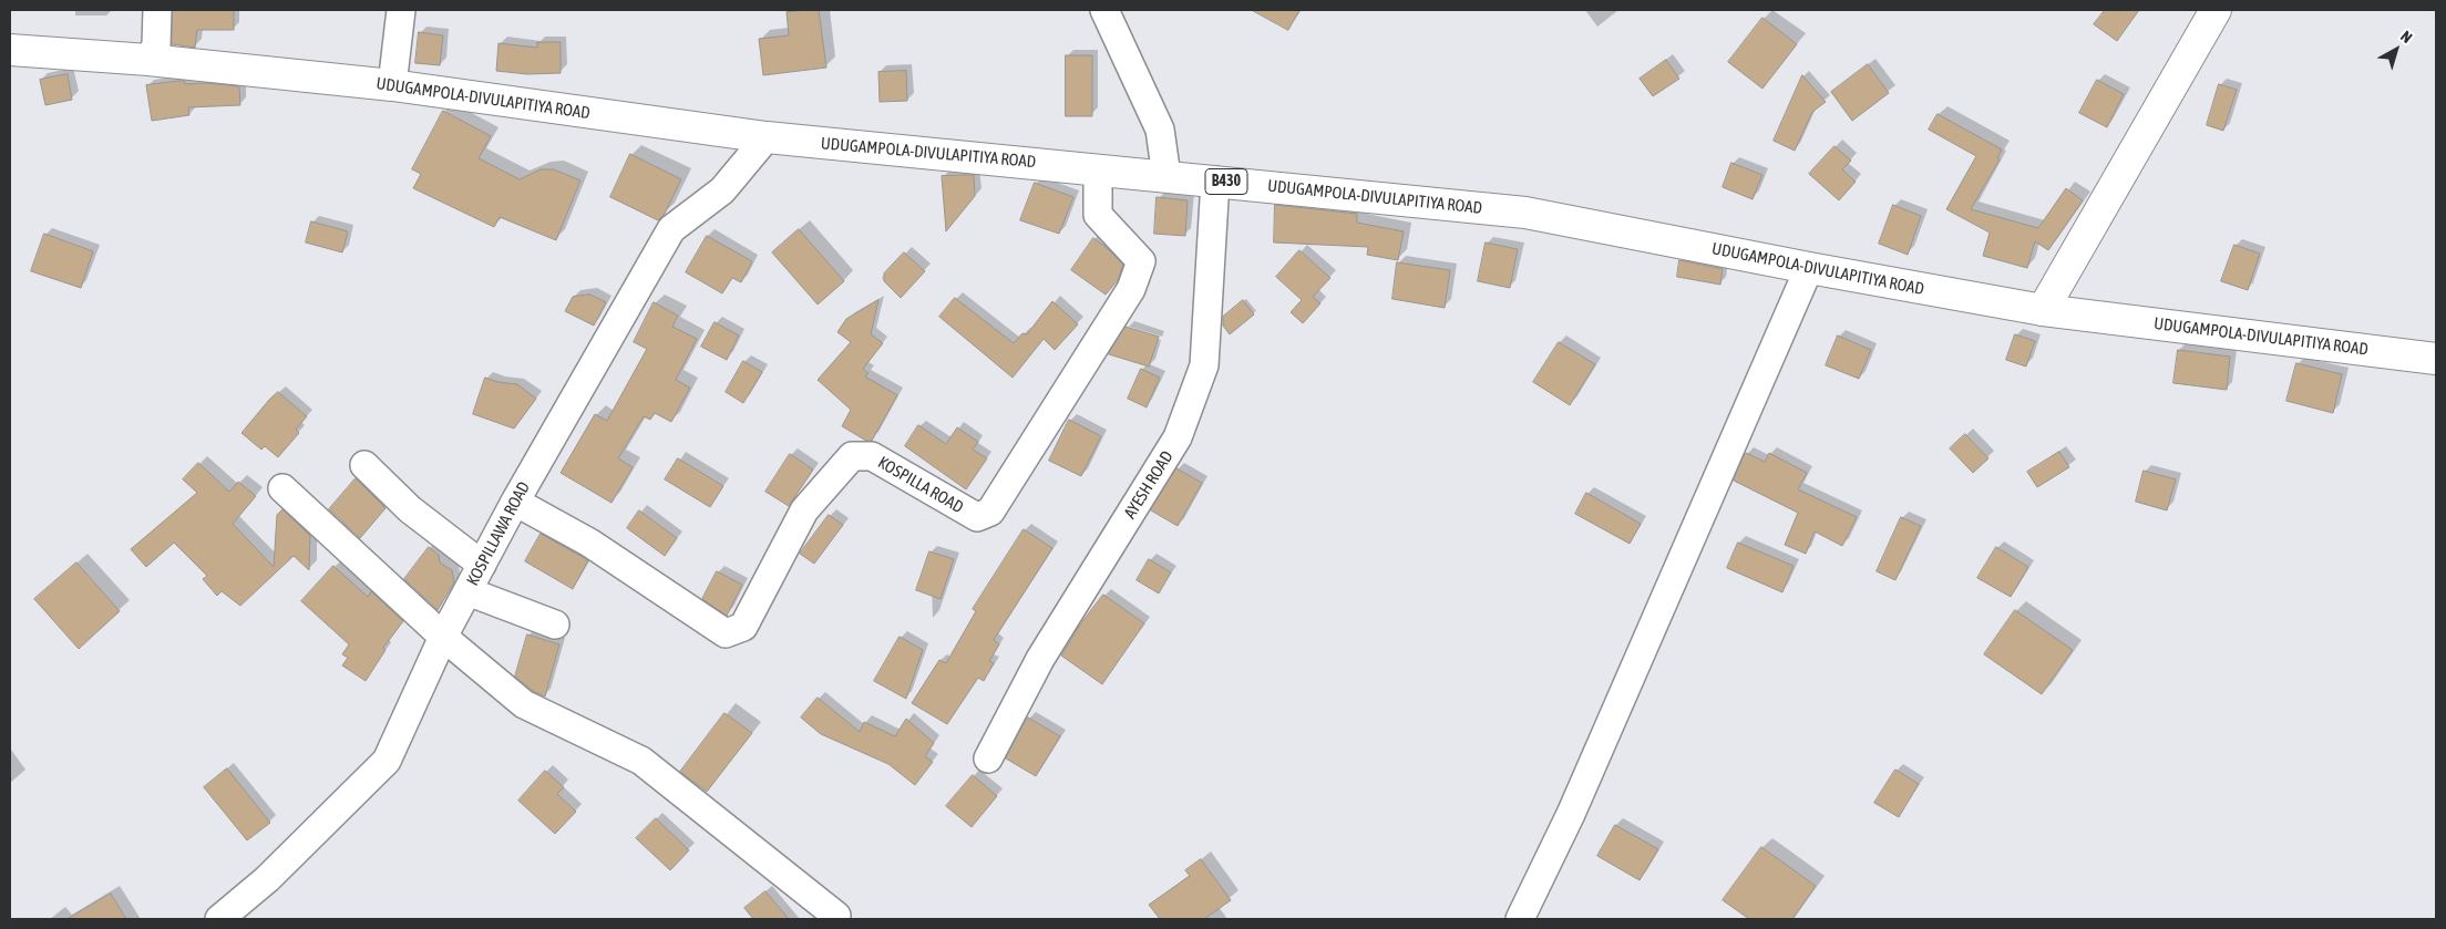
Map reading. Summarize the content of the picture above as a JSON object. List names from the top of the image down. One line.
{"streets":{"main road":["UDUGAMPOLA-DIVULAPITIYA ROAD","B430"],"street":["KOSPILLA ROAD","AYESH ROAD","KOSPILLAWA ROAD"]},"crossings":[["UDUGAMPOLA-DIVULAPITIYA ROAD","KOSPILLA ROAD"],["UDUGAMPOLA-DIVULAPITIYA ROAD","AYESH ROAD"],["UDUGAMPOLA-DIVULAPITIYA ROAD","KOSPILLAWA ROAD"],["KOSPILLA ROAD","KOSPILLAWA ROAD"]],"north":"top right"}
